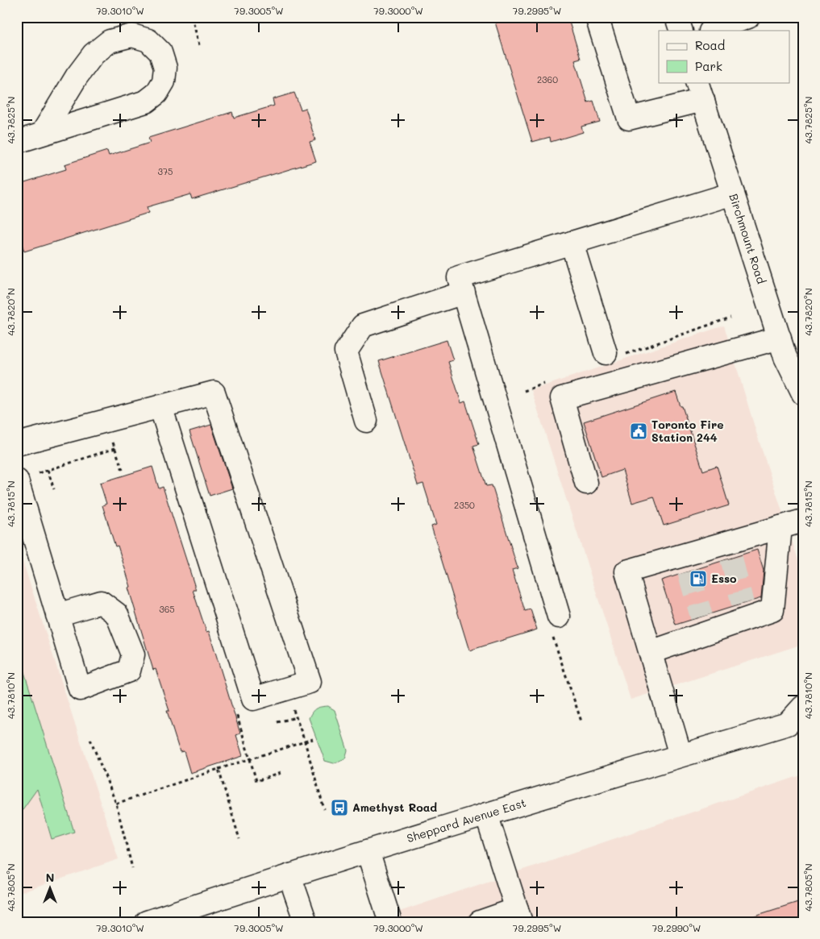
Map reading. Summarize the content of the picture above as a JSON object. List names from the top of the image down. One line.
{"streets":{"main road":["Birchmount Road","Sheppard Avenue East"]},"places":{"public building":["Toronto Fire Station 244"],"fuel station":["Esso"],"bus stop":["Amethyst Road"]},"house_numbers":["2360","375","2350","365"],"legend":["Road","Park"],"north":"top","coordinates":["79.3010°W","79.3005°W","79.3000°W","79.2995°W","43.7825°N","43.7820°N","43.7815°N","43.7810°N","43.7805°N","79.2990°W"]}
